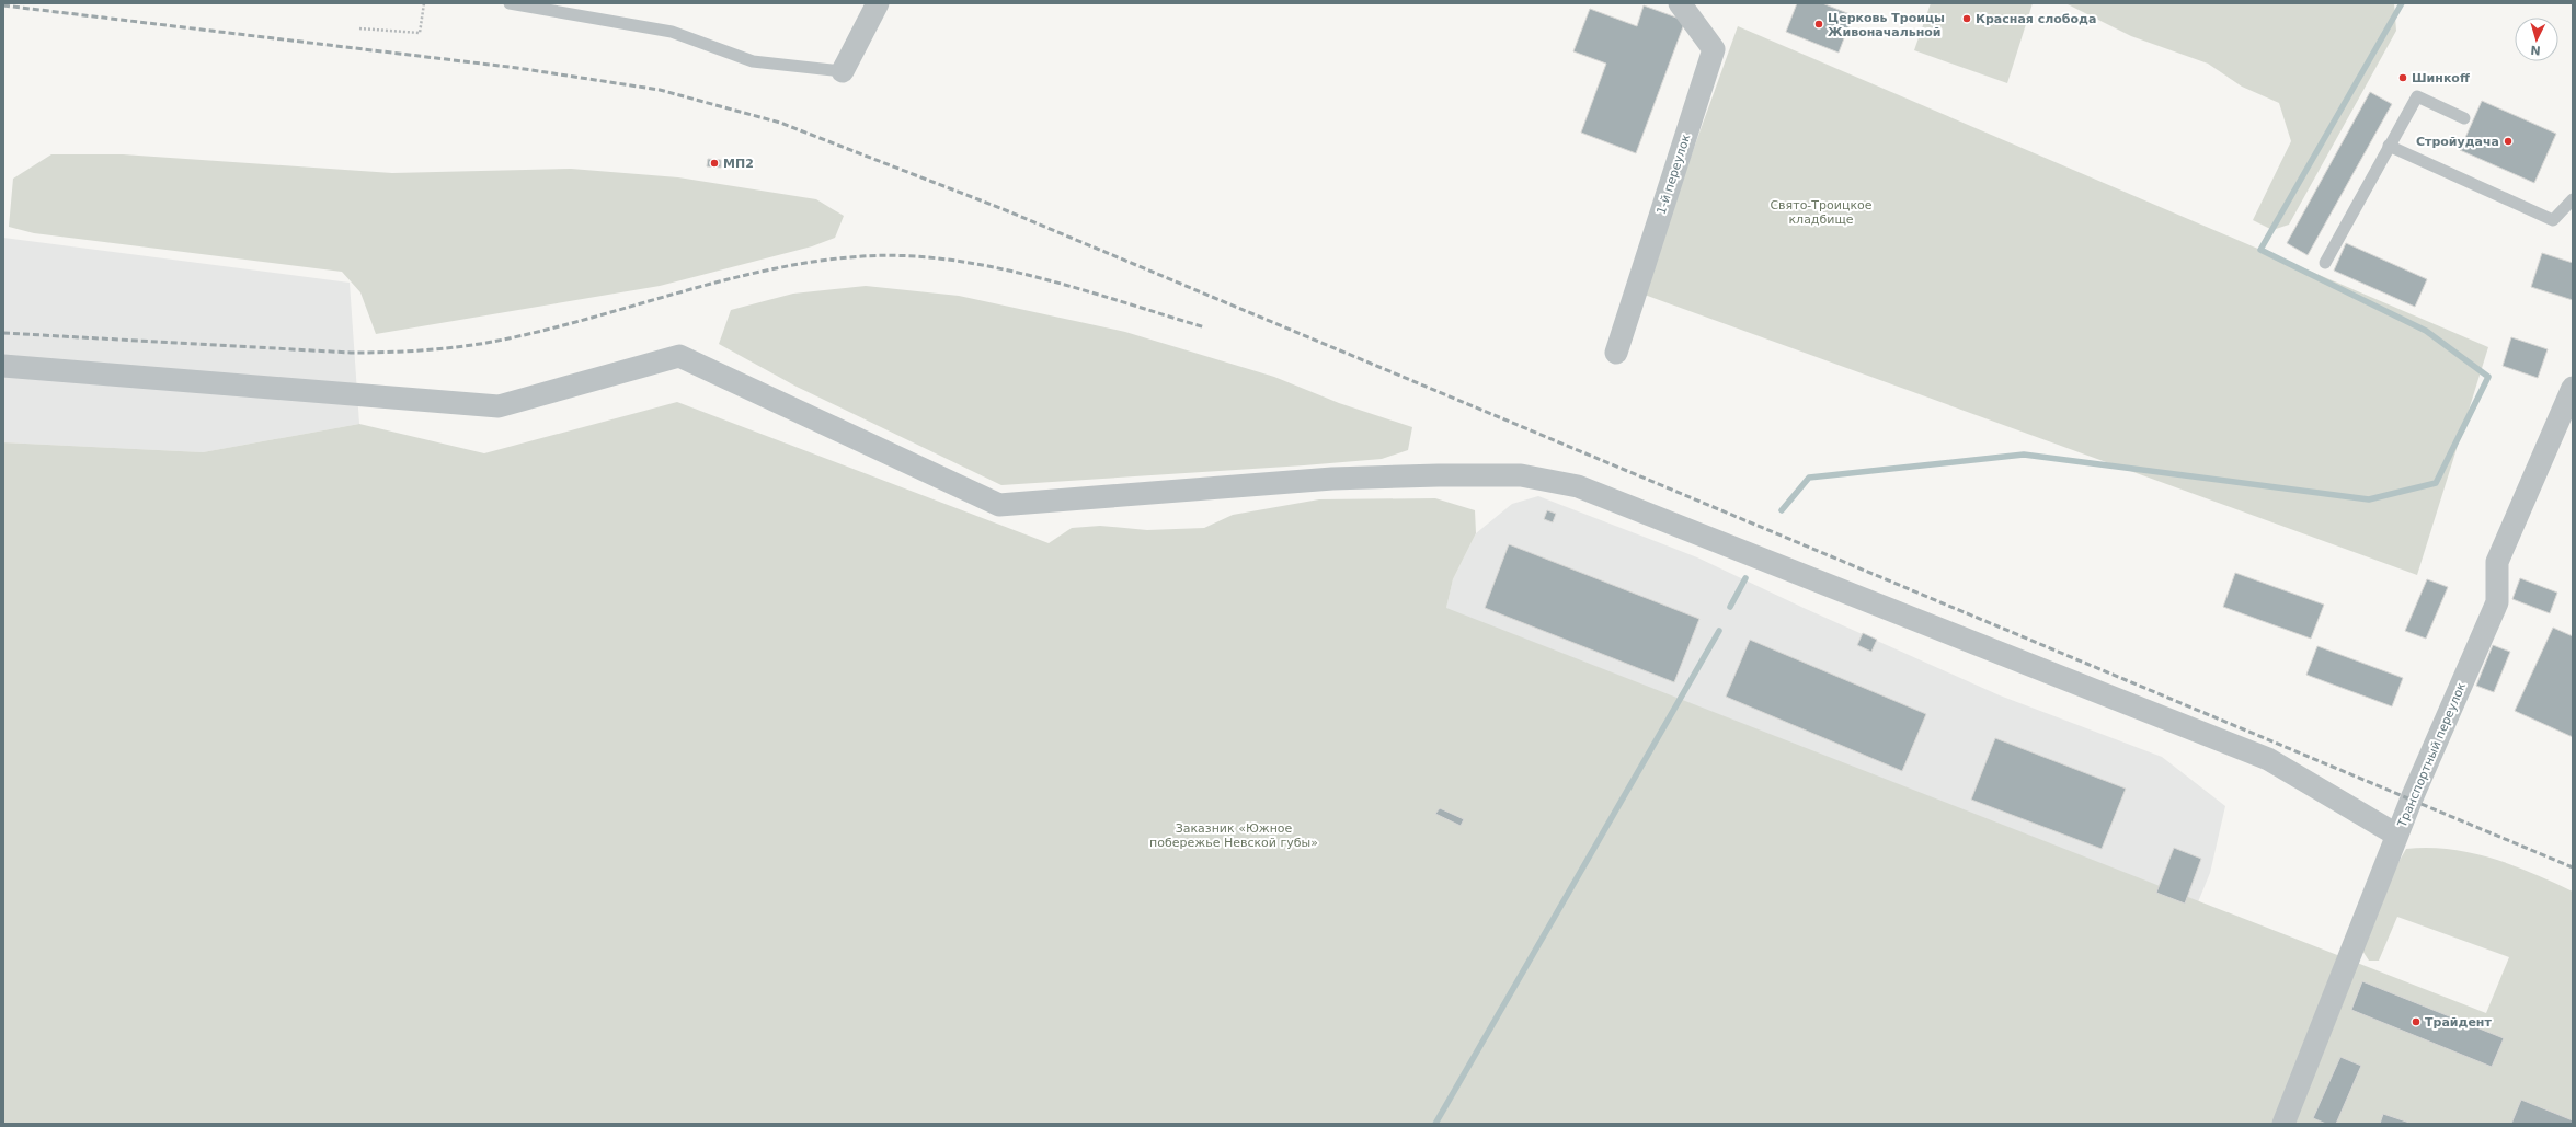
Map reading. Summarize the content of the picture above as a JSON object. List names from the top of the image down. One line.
{"streets":{"street":["1-й переулок","Транспортный переулок"]},"parks":["Свято-Троицкое кладбище","Заказник «Южное побережье Невской губы»"],"places":["Красная слобода","Церковь Троицы Живоначальной","Шинкoff","Стройудача","МП2","Трайдент"],"north":"bottom"}
